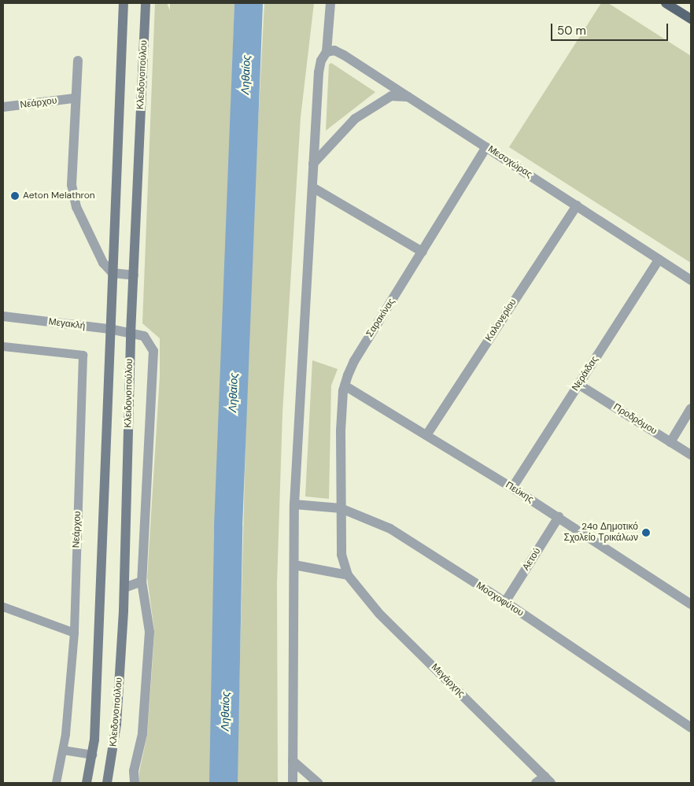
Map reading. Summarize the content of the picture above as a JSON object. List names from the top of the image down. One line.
{"streets":{"street":["Κλειδονοπούλου","Νεάρχου","Μεσοχώρας","Σαρακίνας","Καλονερίου","Μεγακλή","Νεράιδας","Προδρόμου","Πεύκης","Αετού","Μοσχοφύτου","Μεγάρχης"]},"crossings":[["Κλειδονοπούλου","Μεγακλή"],["Μεσοχώρας","Σαρακίνας"],["Μεσοχώρας","Καλονερίου"],["Μεσοχώρας","Νεράιδας"],["Σαρακίνας","Πεύκης"],["Σαρακίνας","Μοσχοφύτου"],["Σαρακίνας","Μεγάρχης"],["Καλονερίου","Πεύκης"],["Νεράιδας","Προδρόμου"],["Νεράιδας","Πεύκης"],["Πεύκης","Αετού"],["Αετού","Μοσχοφύτου"],["Μοσχοφύτου","Μεγάρχης"]],"water":["Ληθαίος"],"places":["Aeton Melathron","24ο Δημοτικό Σχολείο Τρικάλων"],"scale_bar":"50 m"}
